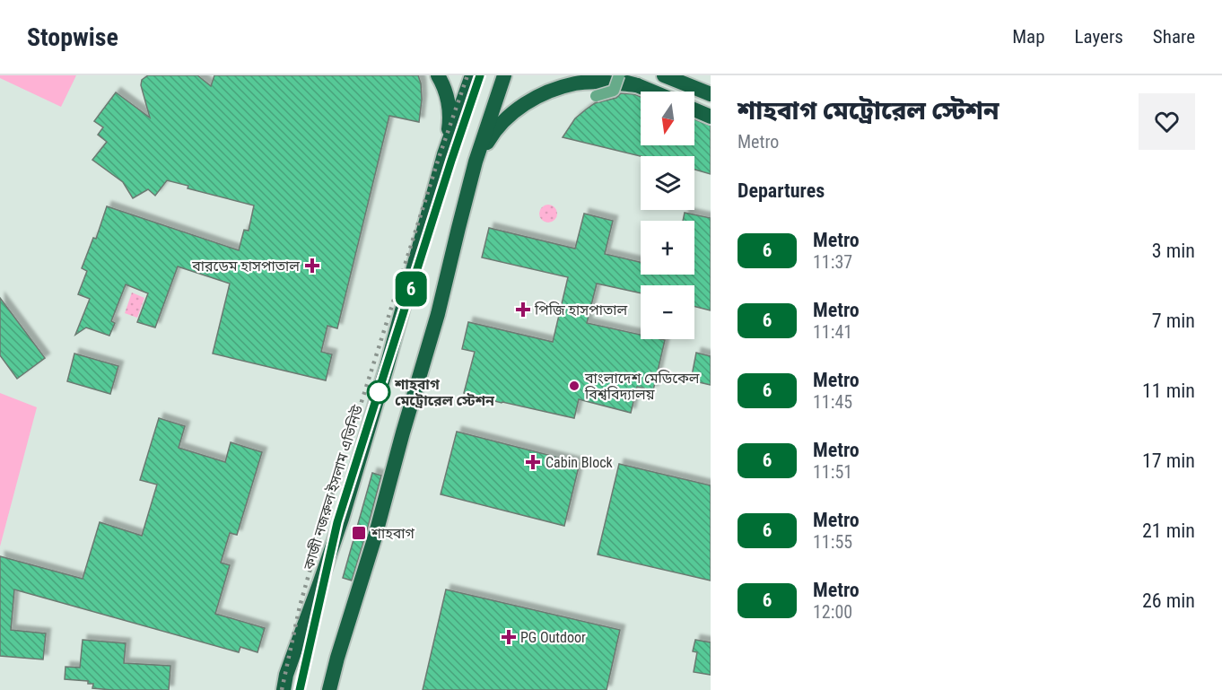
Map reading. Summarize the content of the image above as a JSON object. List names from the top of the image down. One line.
{"streets":{"highway":["কাজী নজরুল ইসলাম এভিনিউ"]},"places":{"health":["বারডেম হাসপাতাল","পিজি হাসপাতাল","Cabin Block","PG Outdoor"],"other":["বাংলাদেশ মেডিকেল বিশ্ববিদ্যালয়","শাহবাগ মেট্রোরেল স্টেশন"],"transit":["শাহবাগ"]},"lines":["metro line 6"],"north":"bottom","page":{"header":"Stopwise","nav":["Map","Layers","Share"],"on_map":"6","heading":[["শাহবাগ মেট্রোরেল স্টেশন","Metro"],"Departures"],"map_buttons":["+","−"],"list":[{"mark":"6","name":"Metro","note":"11:37","value":"3 min"},{"mark":"6","name":"Metro","note":"11:41","value":"7 min"},{"mark":"6","name":"Metro","note":"11:45","value":"11 min"},{"mark":"6","name":"Metro","note":"11:51","value":"17 min"},{"mark":"6","name":"Metro","note":"11:55","value":"21 min"},{"mark":"6","name":"Metro","note":"12:00","value":"26 min"}]}}
